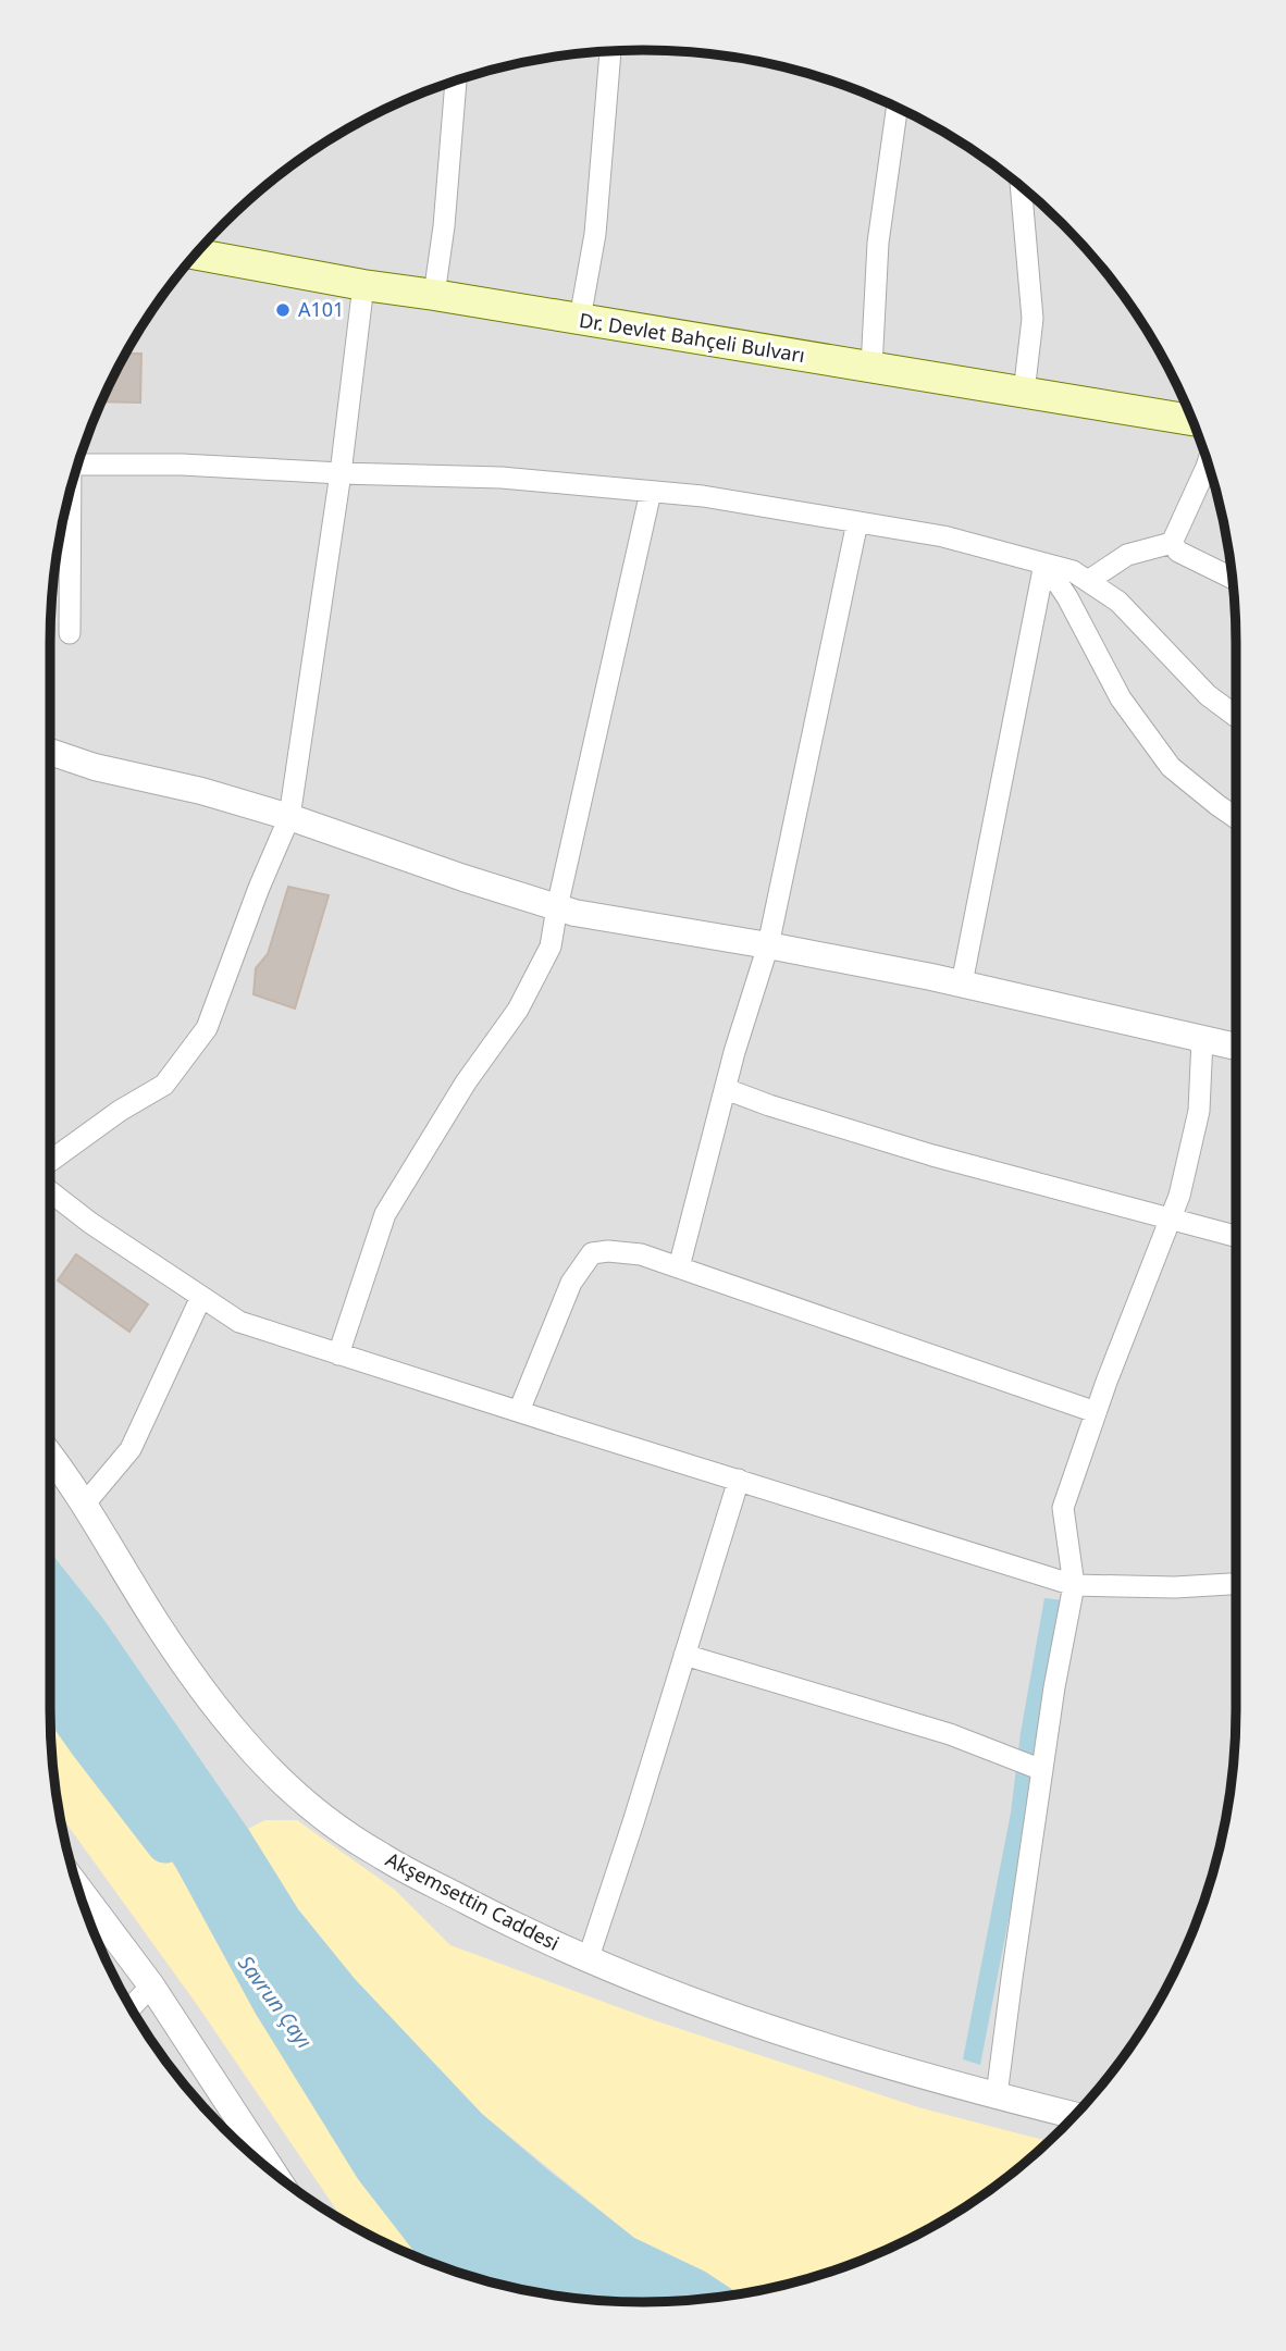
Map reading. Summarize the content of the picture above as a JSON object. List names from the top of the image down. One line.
{"streets":{"main road":["Dr. Devlet Bahçeli Bulvarı"],"street":["Akşemsettin Caddesi"]},"water":["Savrun Çayı"],"places":["A101"]}
